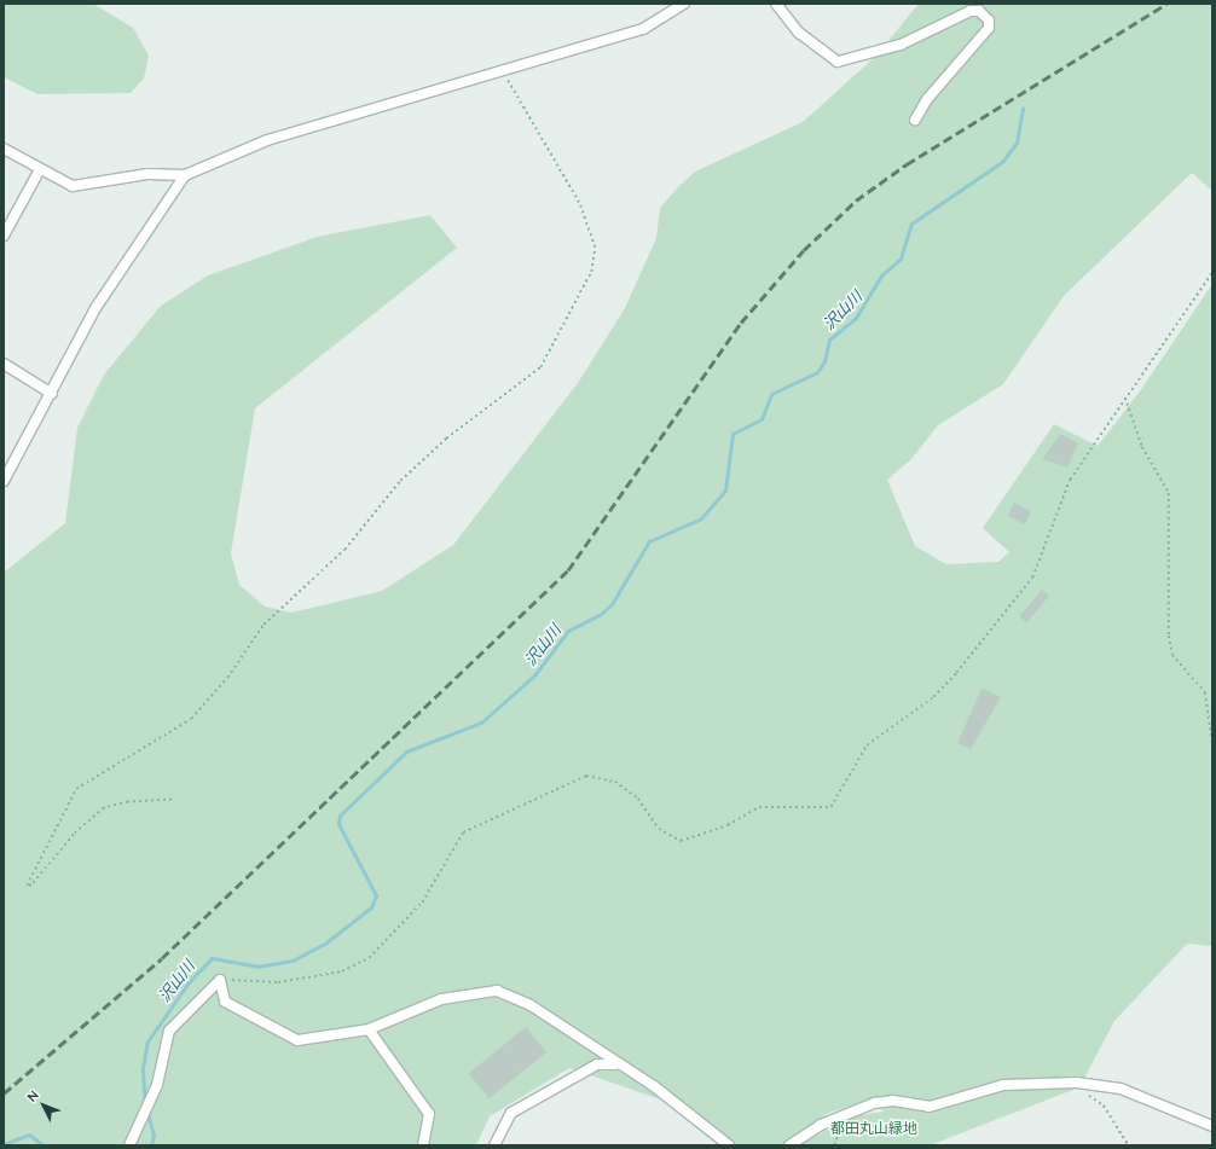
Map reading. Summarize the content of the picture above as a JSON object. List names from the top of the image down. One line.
{"water":["沢山川"],"parks":["都田丸山緑地"],"north":"top left"}
